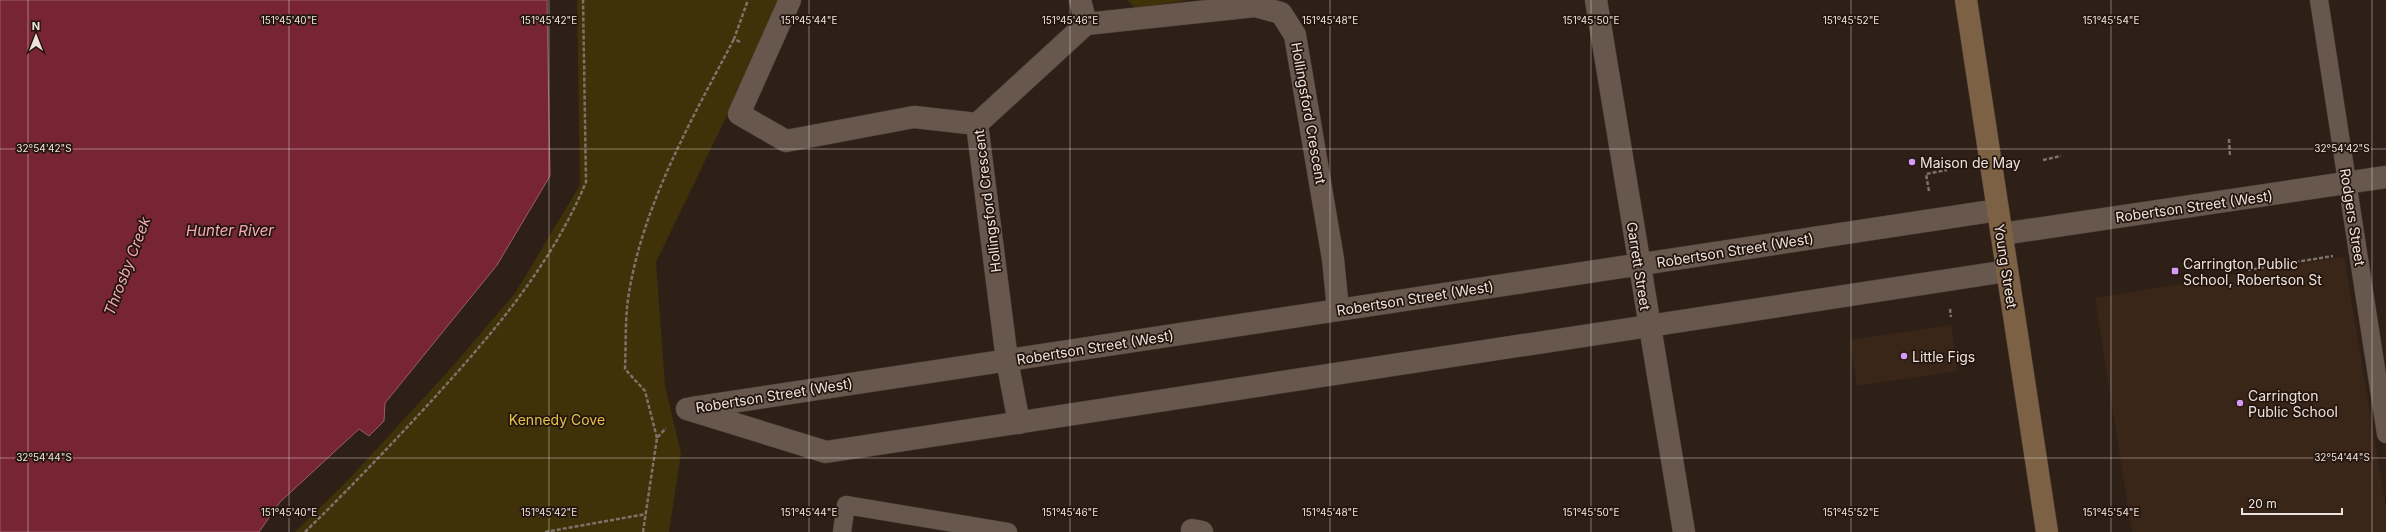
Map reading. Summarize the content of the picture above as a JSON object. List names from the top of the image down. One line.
{"streets":{"main road":["Young Street"],"street":["Hollingsford Crescent","Robertson Street (West)","Garrett Street"],"lane":["Rodgers Street"]},"crossings":[["Hollingsford Crescent","Robertson Street (West)"],["Robertson Street (West)","Rodgers Street"],["Robertson Street (West)","Garrett Street"],["Robertson Street (West)","Young Street"]],"water":["Hunter River","Throsby Creek"],"parks":["Kennedy Cove"],"places":{"other":["Maison de May","Little Figs","Carrington Public School"],"transit":["Carrington Public School, Robertson St"]},"scale_bar":"20 m","north":"top","coordinates":["151°45'40\"E","151°45'42\"E","151°45'44\"E","151°45'46\"E","151°45'48\"E","151°45'50\"E","151°45'52\"E","151°45'54\"E","32°54'42\"S","32°54'44\"S"]}
